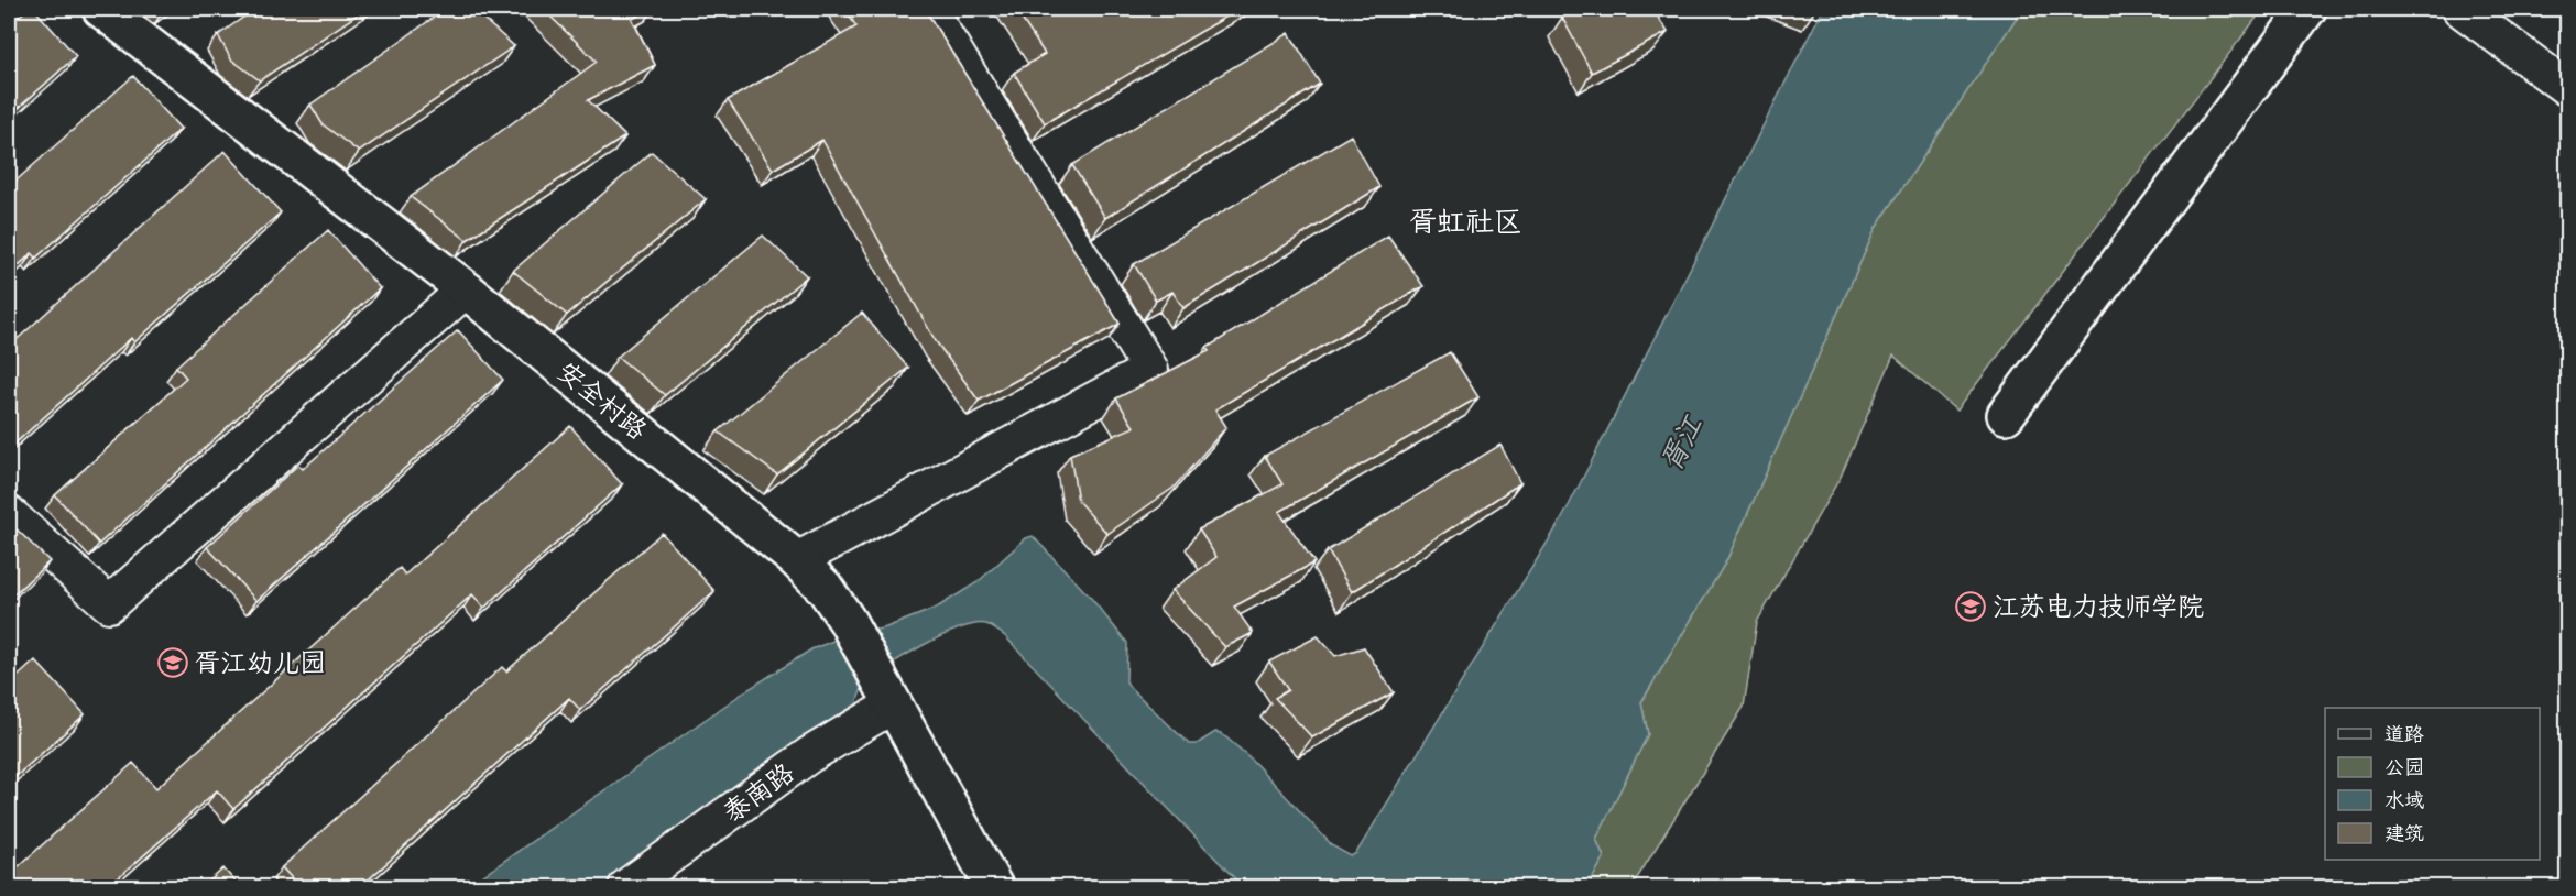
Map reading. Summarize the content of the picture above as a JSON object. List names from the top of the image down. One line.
{"streets":{"street":["安全村路","泰南路"]},"crossings":[["安全村路","泰南路"]],"districts":["胥虹社区"],"water":["胥江"],"places":{"school or university":["江苏电力技师学院","胥江幼儿园"]},"legend":["道路","公园","水域","建筑"]}
